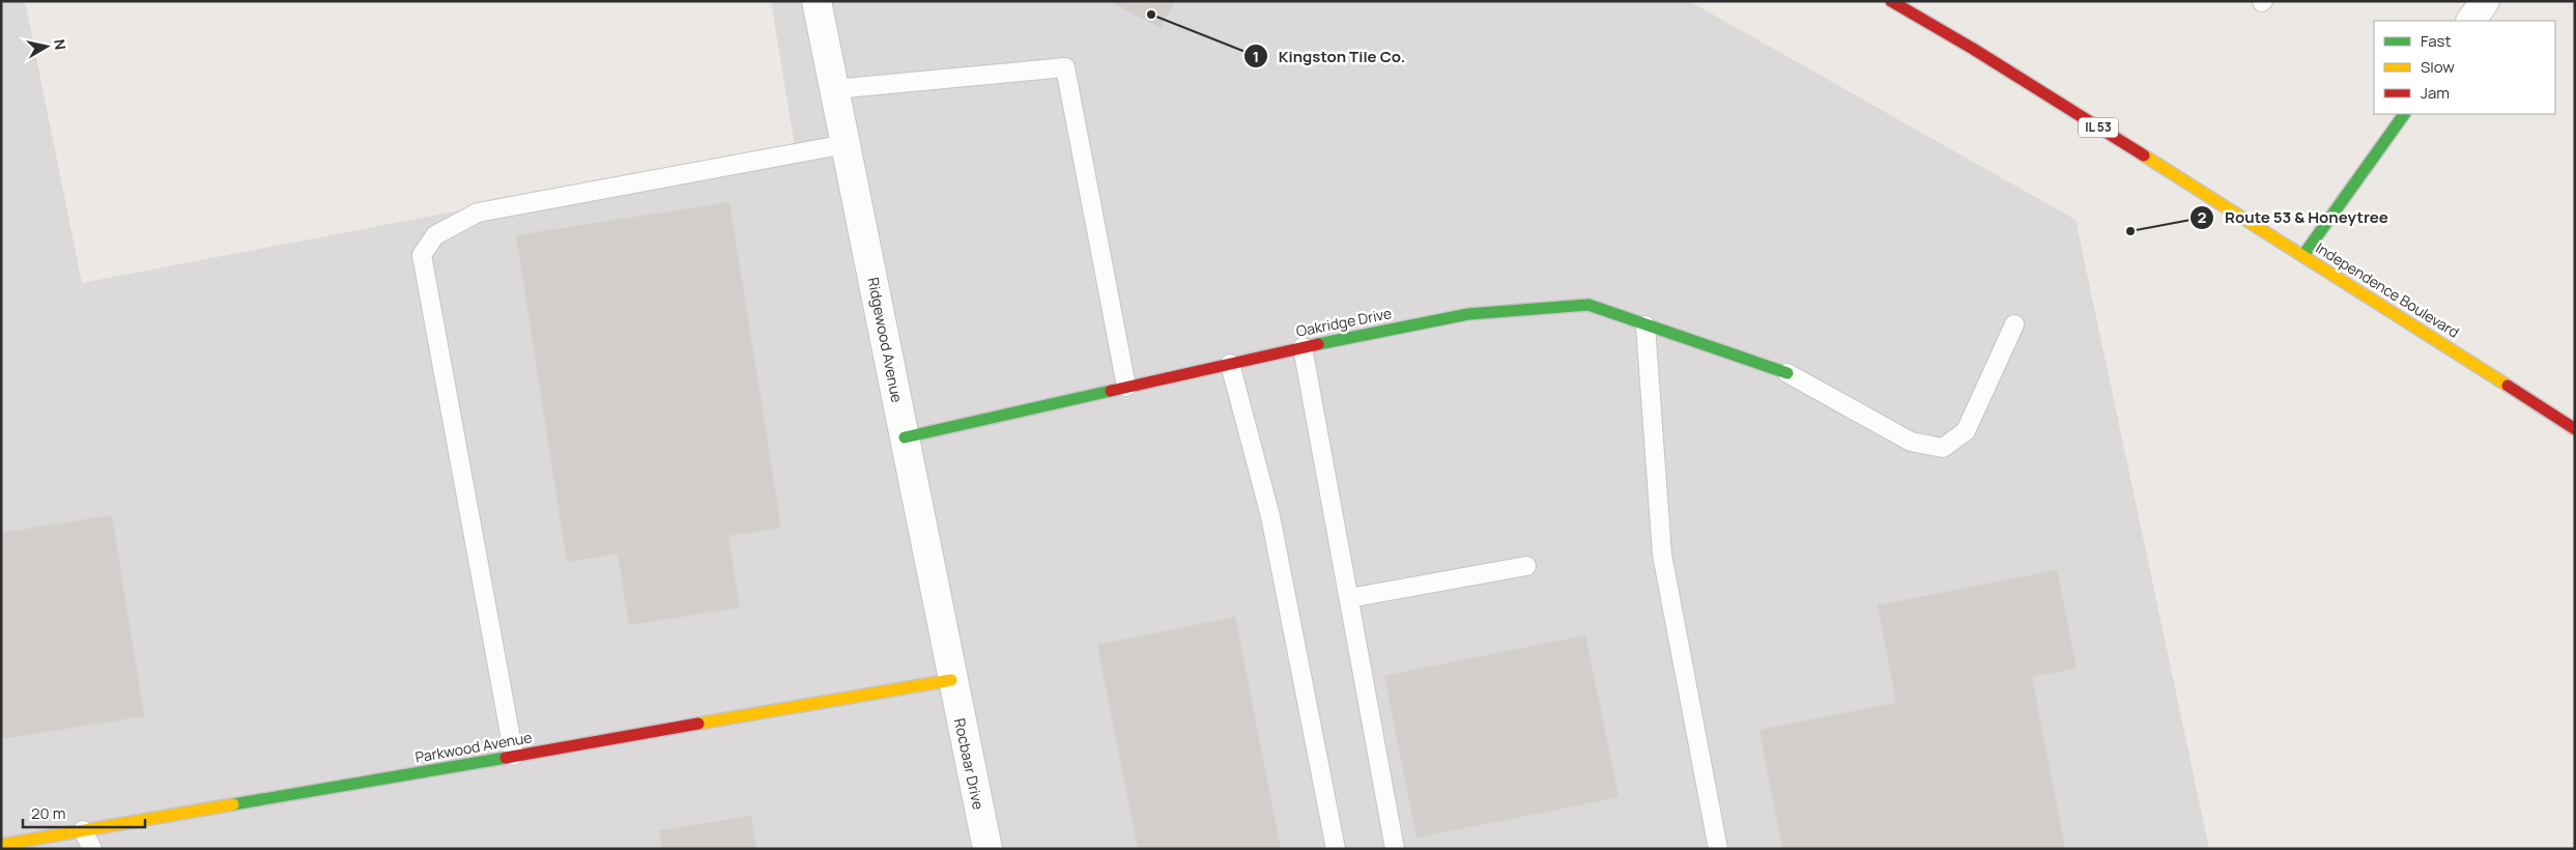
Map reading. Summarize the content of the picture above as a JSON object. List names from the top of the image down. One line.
{"streets":{"street":["IL 53","Independence Boulevard","Oakridge Drive","Ridgewood Avenue","Parkwood Avenue","Rocbaar Drive"]},"crossings":[["Oakridge Drive","Ridgewood Avenue"],["Ridgewood Avenue","Parkwood Avenue"],["Ridgewood Avenue","Rocbaar Drive"],["Parkwood Avenue","Rocbaar Drive"]],"places":["Kingston Tile Co.","Route 53 & Honeytree"],"legend":["Fast","Slow","Jam"],"scale_bar":"20 m","north":"right"}
